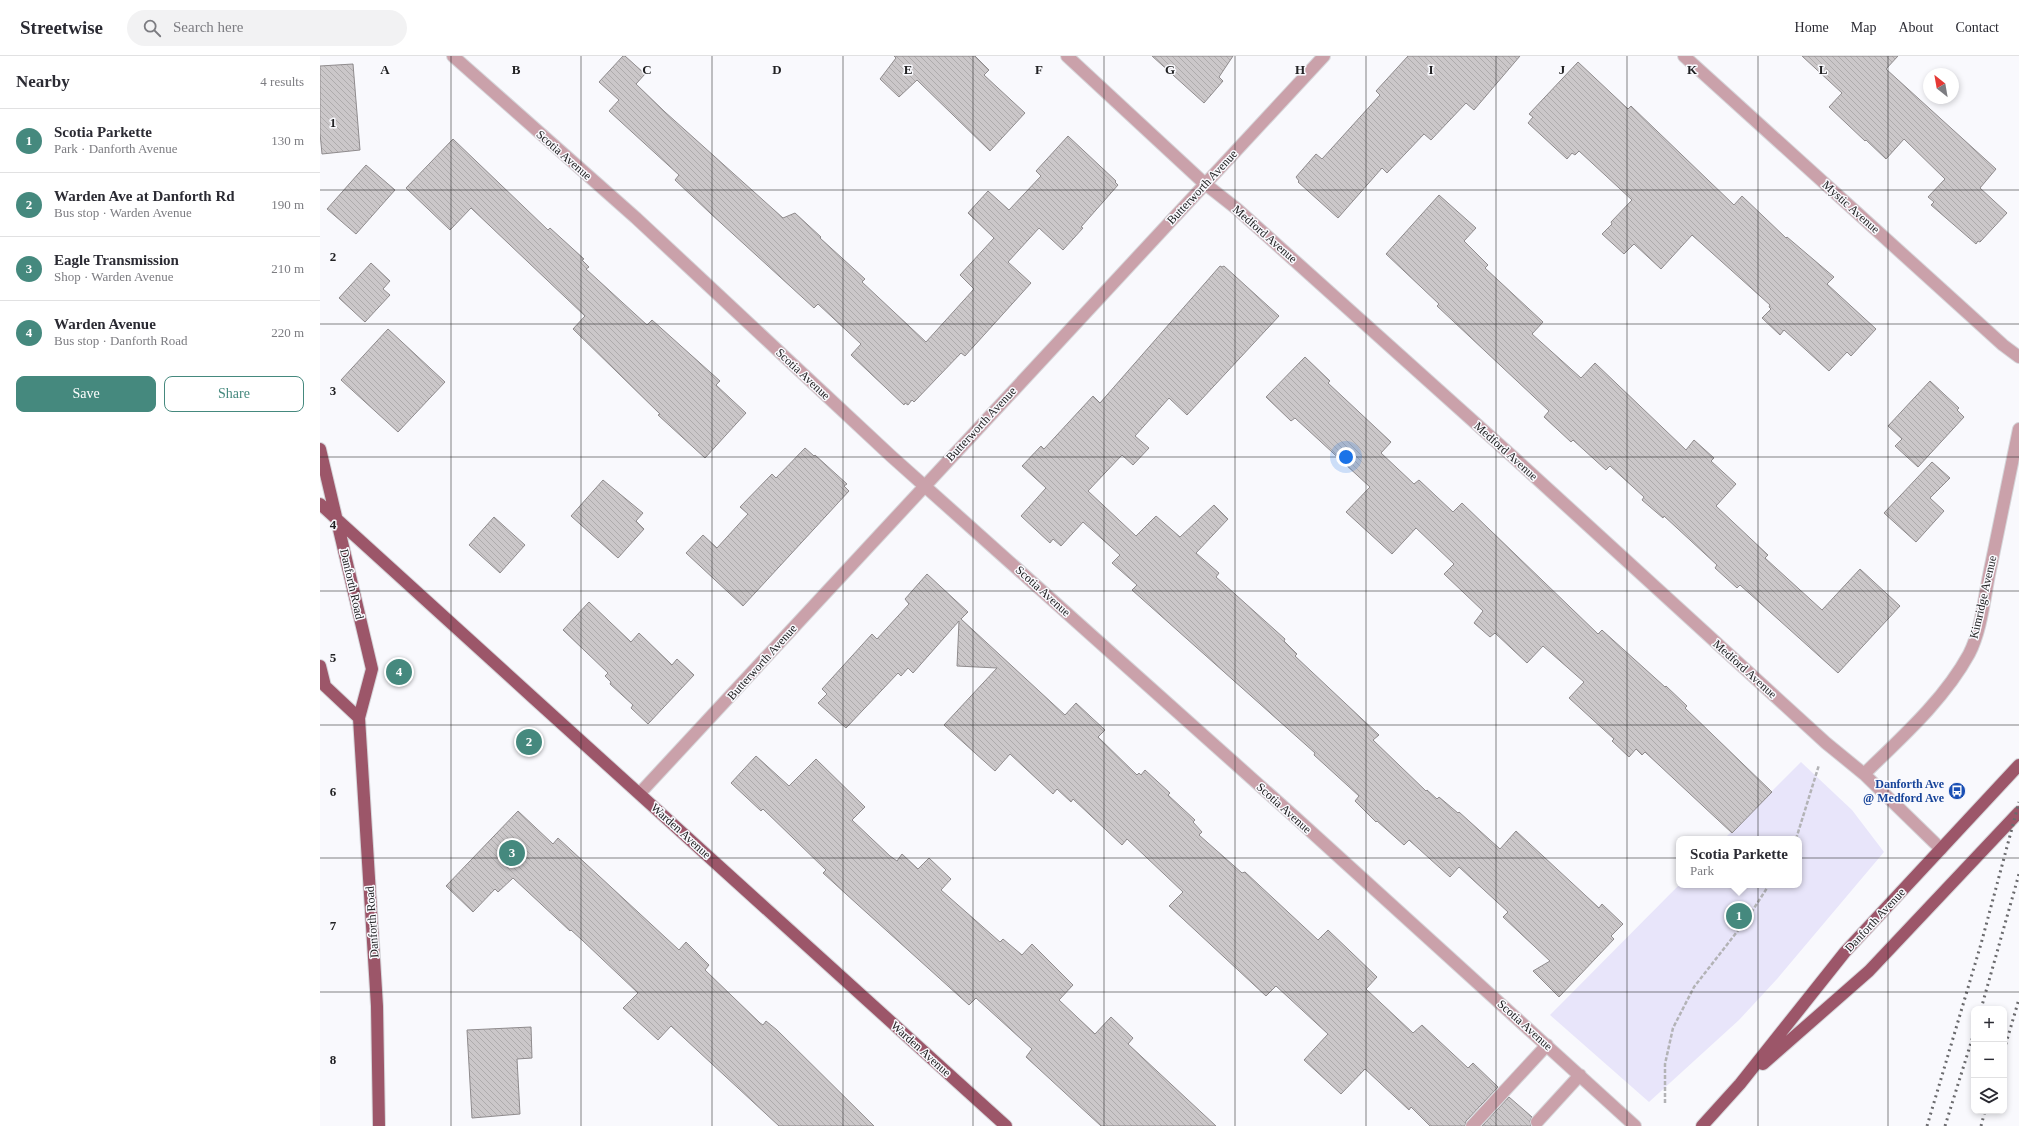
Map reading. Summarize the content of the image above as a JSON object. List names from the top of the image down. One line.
{"streets":{"main road":["Danforth Road","Warden Avenue","Danforth Avenue"],"street":["Scotia Avenue","Butterworth Avenue","Mystic Avenue","Medford Avenue","Kimridge Avenue"]},"crossings":[["Scotia Avenue","Butterworth Avenue"],["Butterworth Avenue","Medford Avenue"],["Butterworth Avenue","Warden Avenue"],["Medford Avenue","Kimridge Avenue"],["Medford Avenue","Danforth Avenue"],["Danforth Road","Warden Avenue"]],"places":{"bus stop":["Danforth Ave @ Medford Ave"]},"north":"top left","page":{"header":"Streetwise","search":"Search here","nav":["Home","Map","About","Contact"],"heading":["Nearby","4 results"],"list":[{"mark":"1","name":"Scotia Parkette","note":"Park · Danforth Avenue","value":"130 m"},{"mark":"2","name":"Warden Ave at Danforth Rd","note":"Bus stop · Warden Avenue","value":"190 m"},{"mark":"3","name":"Eagle Transmission","note":"Shop · Warden Avenue","value":"210 m"},{"mark":"4","name":"Warden Avenue","note":"Bus stop · Danforth Road","value":"220 m"}],"buttons":["Save","Share"],"pins":["4","2","3","1"],"popup":["Scotia Parkette","Park"],"map_buttons":["+","−"]},"grid":{"columns":["A","B","C","D","E","F","G","H","I","J","K","L"],"rows":["1","2","3","4","5","6","7","8"]}}
